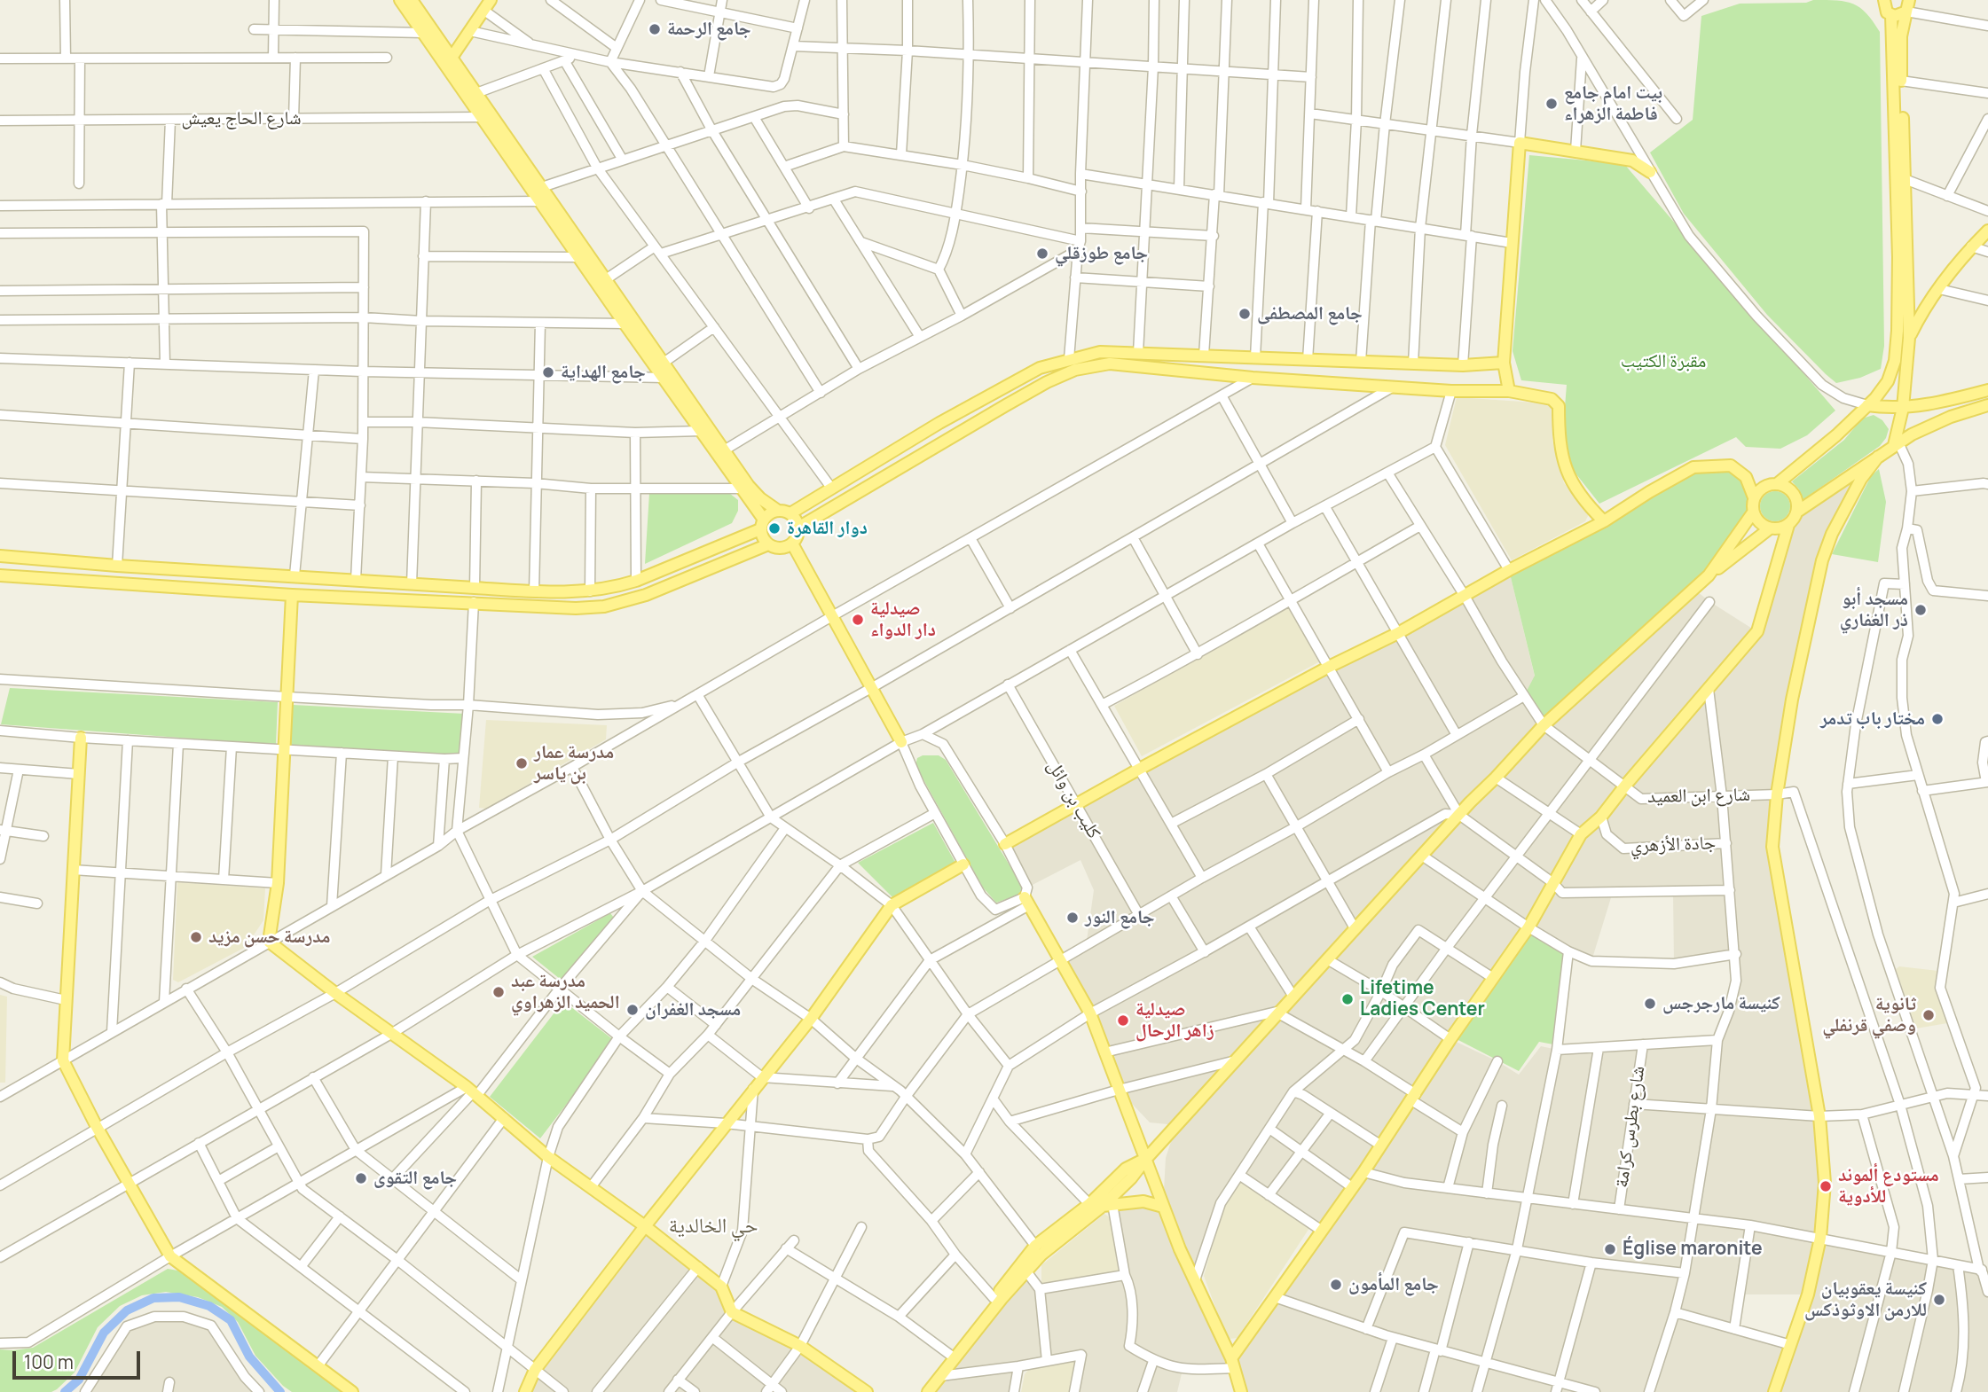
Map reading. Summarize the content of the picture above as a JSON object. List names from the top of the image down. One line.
{"streets":{"street":["شارع الحاج يعيش","شارع ابن العميد","كليب بن وائل","جادة الأزهري","شارع بطرس كرامة"]},"districts":["حي الخالدية"],"parks":["مقبرة الكتيب"],"places":["جامع الرحمة","بيت امام جامع فاطمة الزهراء","جامع طوزقلي","جامع المصطفى","جامع الهداية","دوار القاهرة","مسجد أبو ذر الغفاري","صيدلية دار الدواء","مختار باب تدمر","مدرسة عمار بن ياسر","جامع النور","مدرسة حسن مزيد","مدرسة عبد الحميد الزهراوي","Lifetime Ladies Center","كنيسة مارجرجس","مسجد الغفران","ثانوية وصفي قرنفلي","صيدلية زاهر الرحال","جامع التقوى","مستودع ألموند للأدوية","Église maronite","جامع المأمون","كنيسة يعقوبيان للارمن الاوثوذكس"],"scale_bar":"100 m"}
